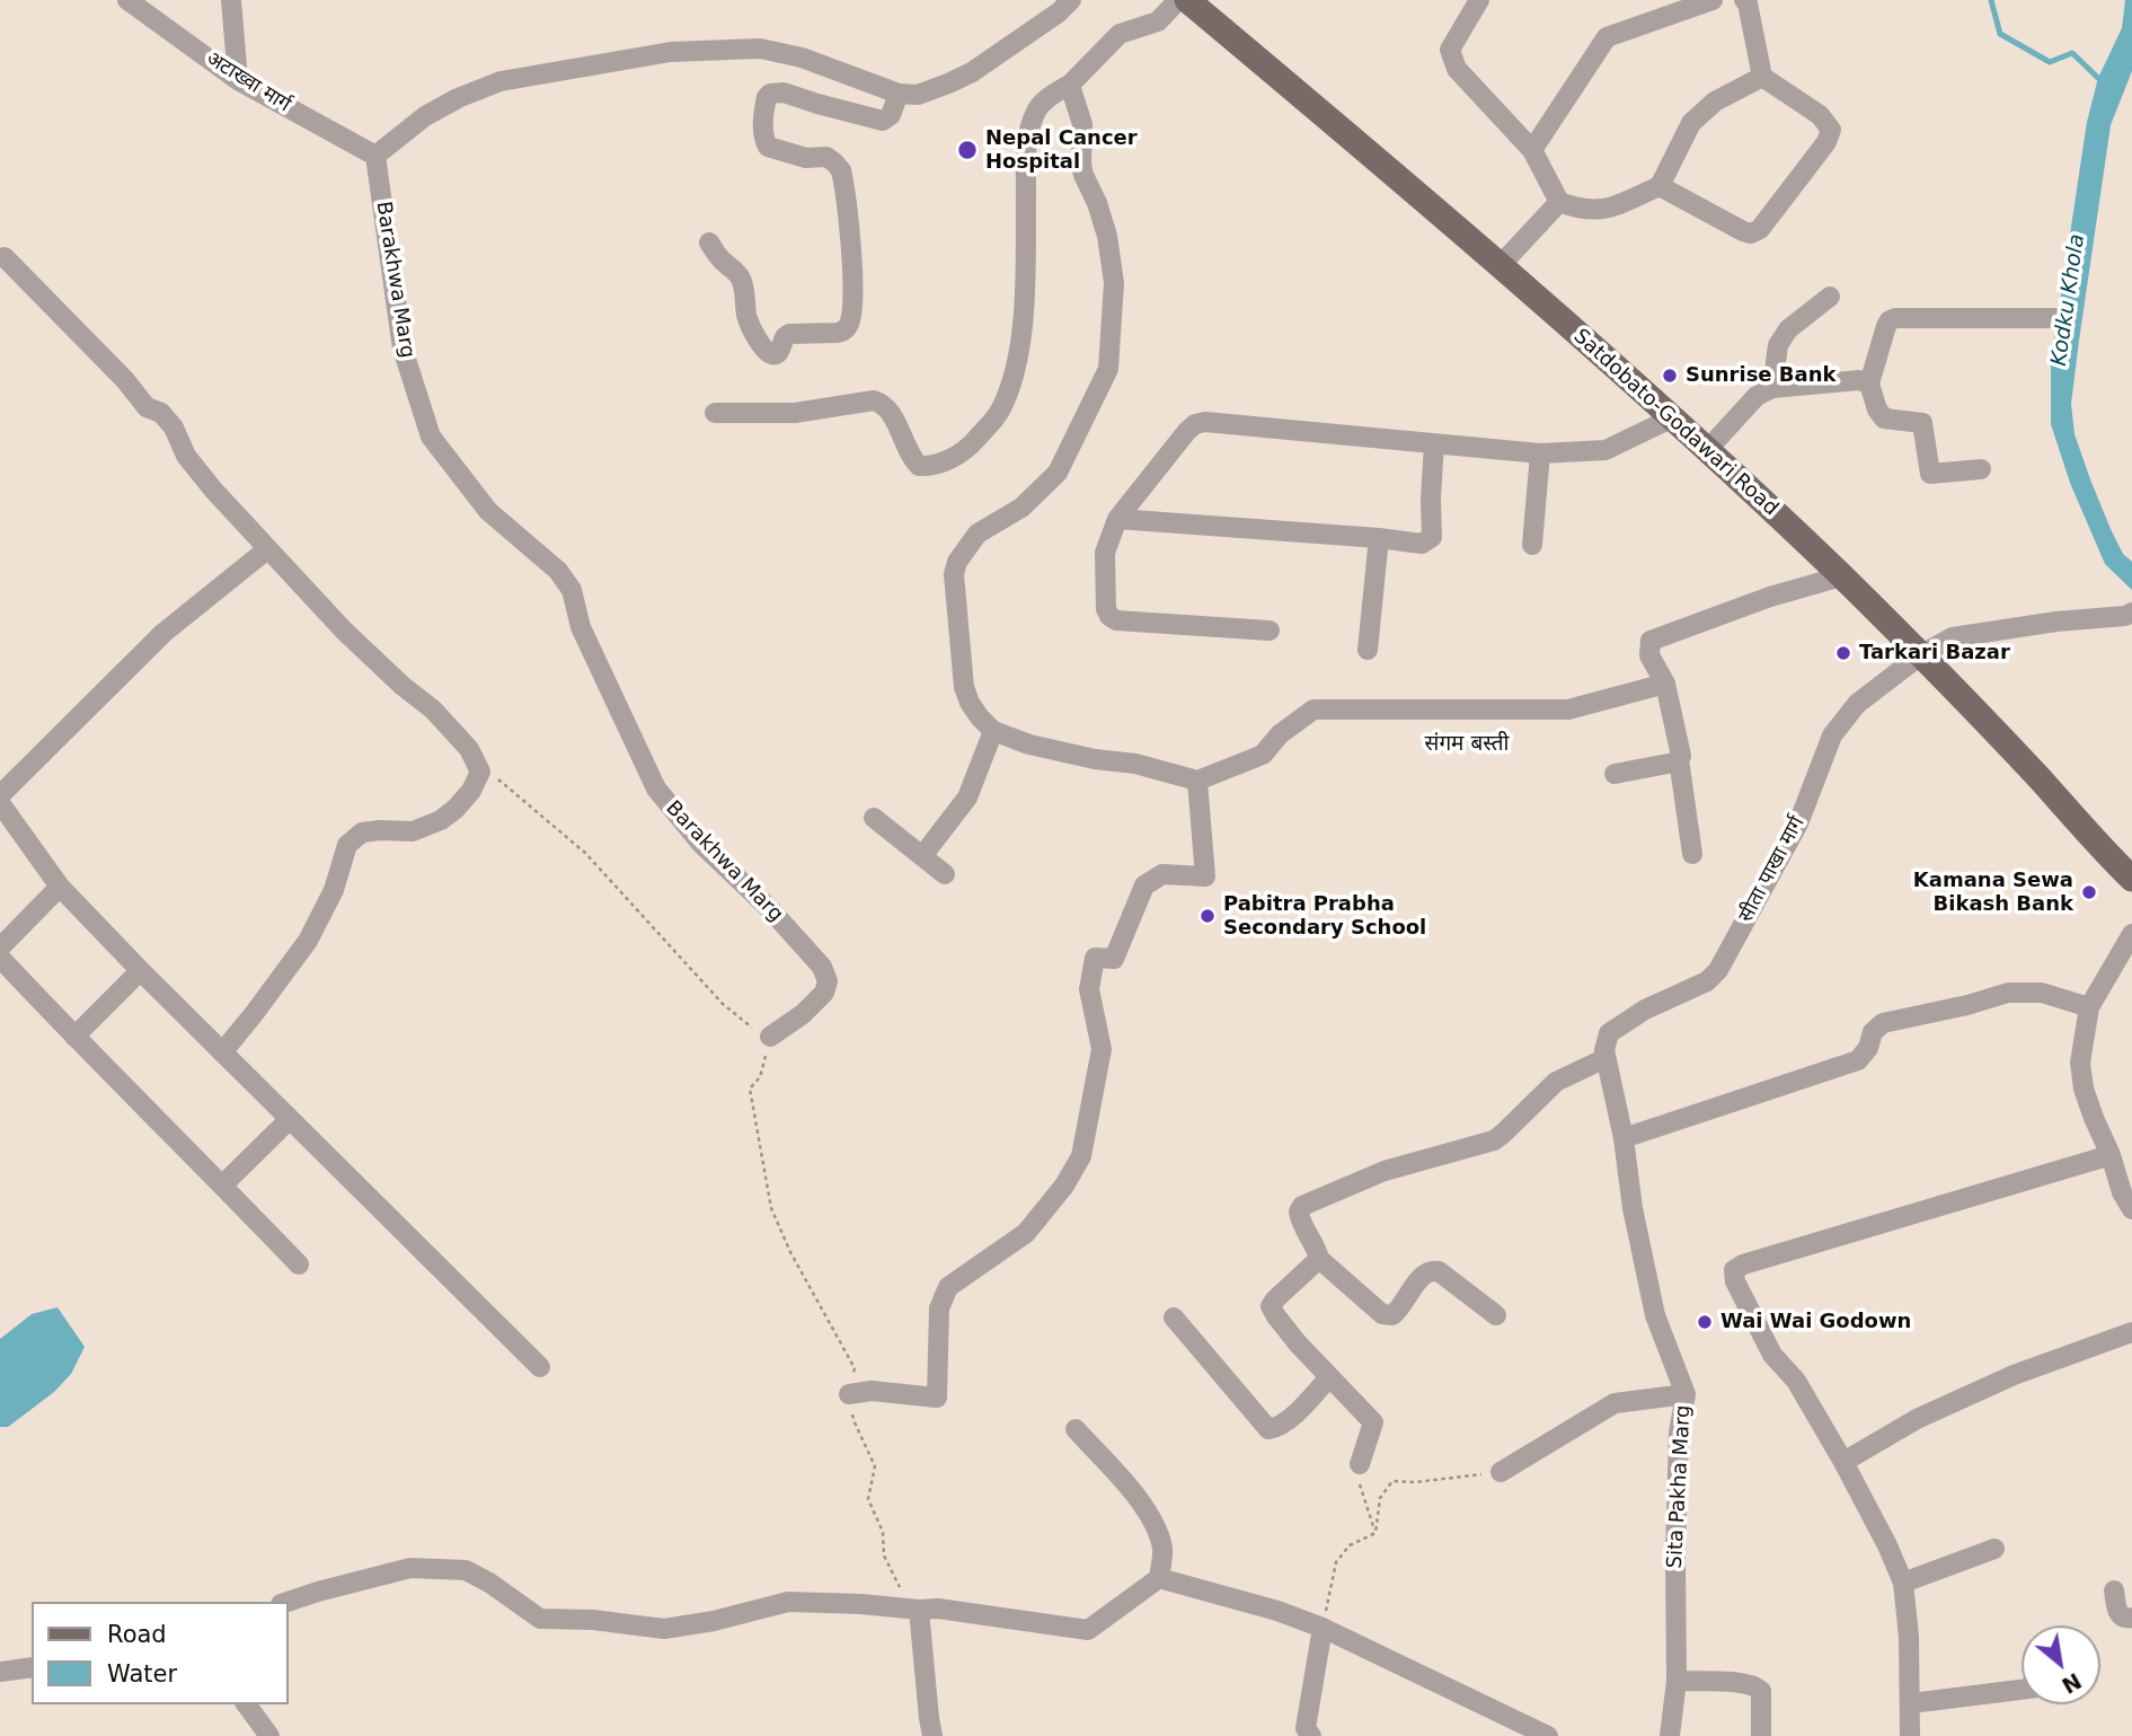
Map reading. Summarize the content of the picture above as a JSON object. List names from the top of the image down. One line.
{"streets":{"main road":["Satdobato-Godawari Road"],"street":["अटाख्वा मार्ग","Barakhwa Marg","सीता पाखा मार्ग","Sita Pakha Marg"]},"crossings":[["अटाख्वा मार्ग","Barakhwa Marg"],["Satdobato-Godawari Road","सीता पाखा मार्ग"],["सीता पाखा मार्ग","Sita Pakha Marg"]],"districts":["संगम बस्ती"],"water":["Kodku Khola"],"places":["Nepal Cancer Hospital","Sunrise Bank","Tarkari Bazar","Kamana Sewa Bikash Bank","Pabitra Prabha Secondary School","Wai Wai Godown"],"legend":["Road","Water"],"north":"bottom right"}
